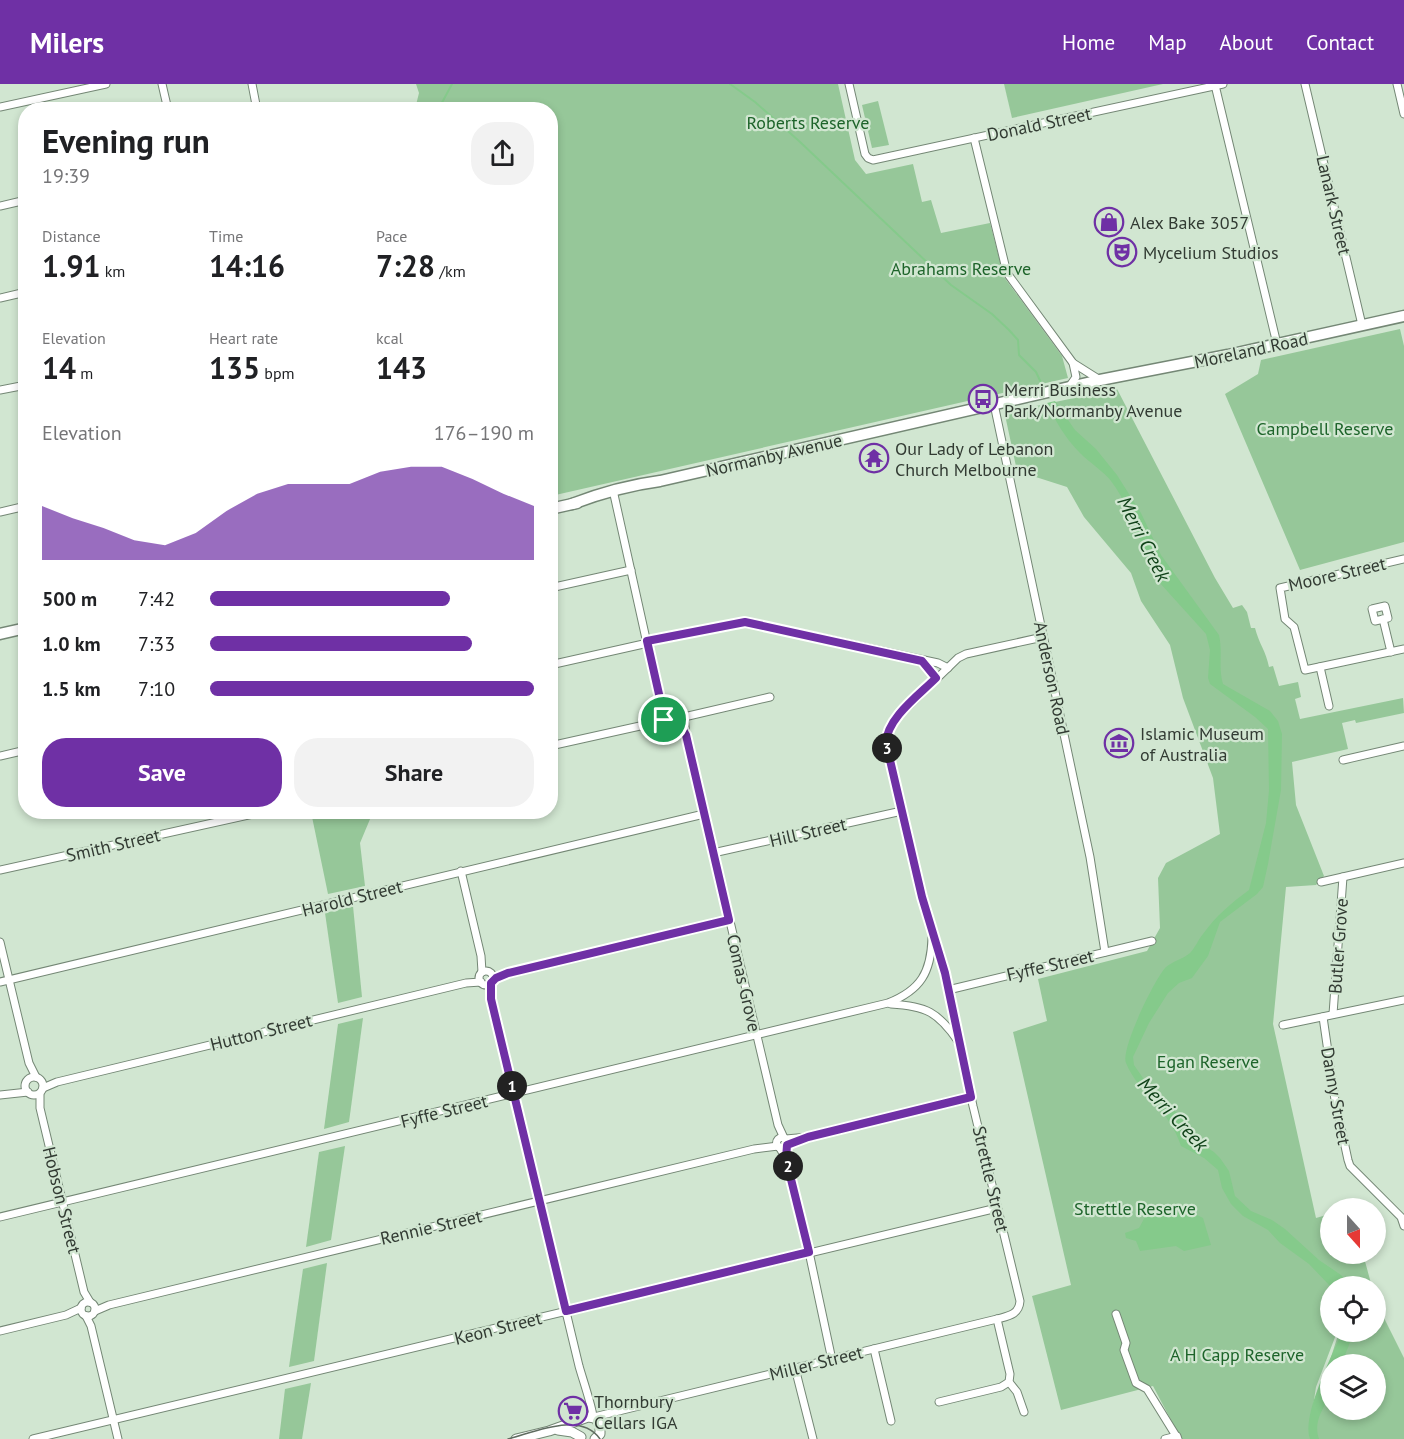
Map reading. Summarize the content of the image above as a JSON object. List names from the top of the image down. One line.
{"streets":{"main road":["Moreland Road","Normanby Avenue"],"street":["Donald Street","Lanark Street","Moore Street","Anderson Road","Hill Street","Smith Street","Harold Street","Butler Grove","Fyffe Street","Comas Grove","Hutton Street","Danny Street","Strettle Street","Hobson Street","Rennie Street","Keon Street","Miller Street"]},"crossings":[["Lanark Street","Moreland Road"],["Moreland Road","Normanby Avenue"],["Normanby Avenue","Anderson Road"],["Anderson Road","Fyffe Street"],["Hill Street","Comas Grove"],["Hill Street","Strettle Street"],["Harold Street","Comas Grove"],["Harold Street","Hobson Street"],["Fyffe Street","Comas Grove"],["Fyffe Street","Strettle Street"],["Fyffe Street","Hobson Street"],["Comas Grove","Hutton Street"],["Comas Grove","Rennie Street"],["Comas Grove","Keon Street"],["Comas Grove","Miller Street"],["Hutton Street","Hobson Street"],["Strettle Street","Rennie Street"],["Strettle Street","Keon Street"],["Strettle Street","Miller Street"],["Hobson Street","Rennie Street"],["Hobson Street","Keon Street"]],"water":["Merri Creek"],"parks":["Roberts Reserve","Abrahams Reserve","Campbell Reserve","Egan Reserve","Strettle Reserve","A H Capp Reserve"],"places":{"shop":["Alex Bake 3057"],"theatre":["Mycelium Studios"],"bus stop":["Merri Business Park/Normanby Avenue"],"temple":["Our Lady of Lebanon Church Melbourne"],"museum":["Islamic Museum of Australia"],"supermarket":["Thornbury Cellars IGA"]},"north":"bottom","page":{"header":"Milers","nav":["Home","Map","About","Contact"],"heading":["Evening run","19:39"],"stats":[["Distance","1.91 km"],["Time","14:16"],["Pace","7:28 /km"],["Elevation","14 m"],["Heart rate","135 bpm"],["kcal","143"]],"chart":["Elevation","176–190 m"],"list":[{"name":"500 m","note":"7:42"},{"name":"1.0 km","note":"7:33"},{"name":"1.5 km","note":"7:10"}],"buttons":["Save","Share"],"pins":["3","1","2"]}}
